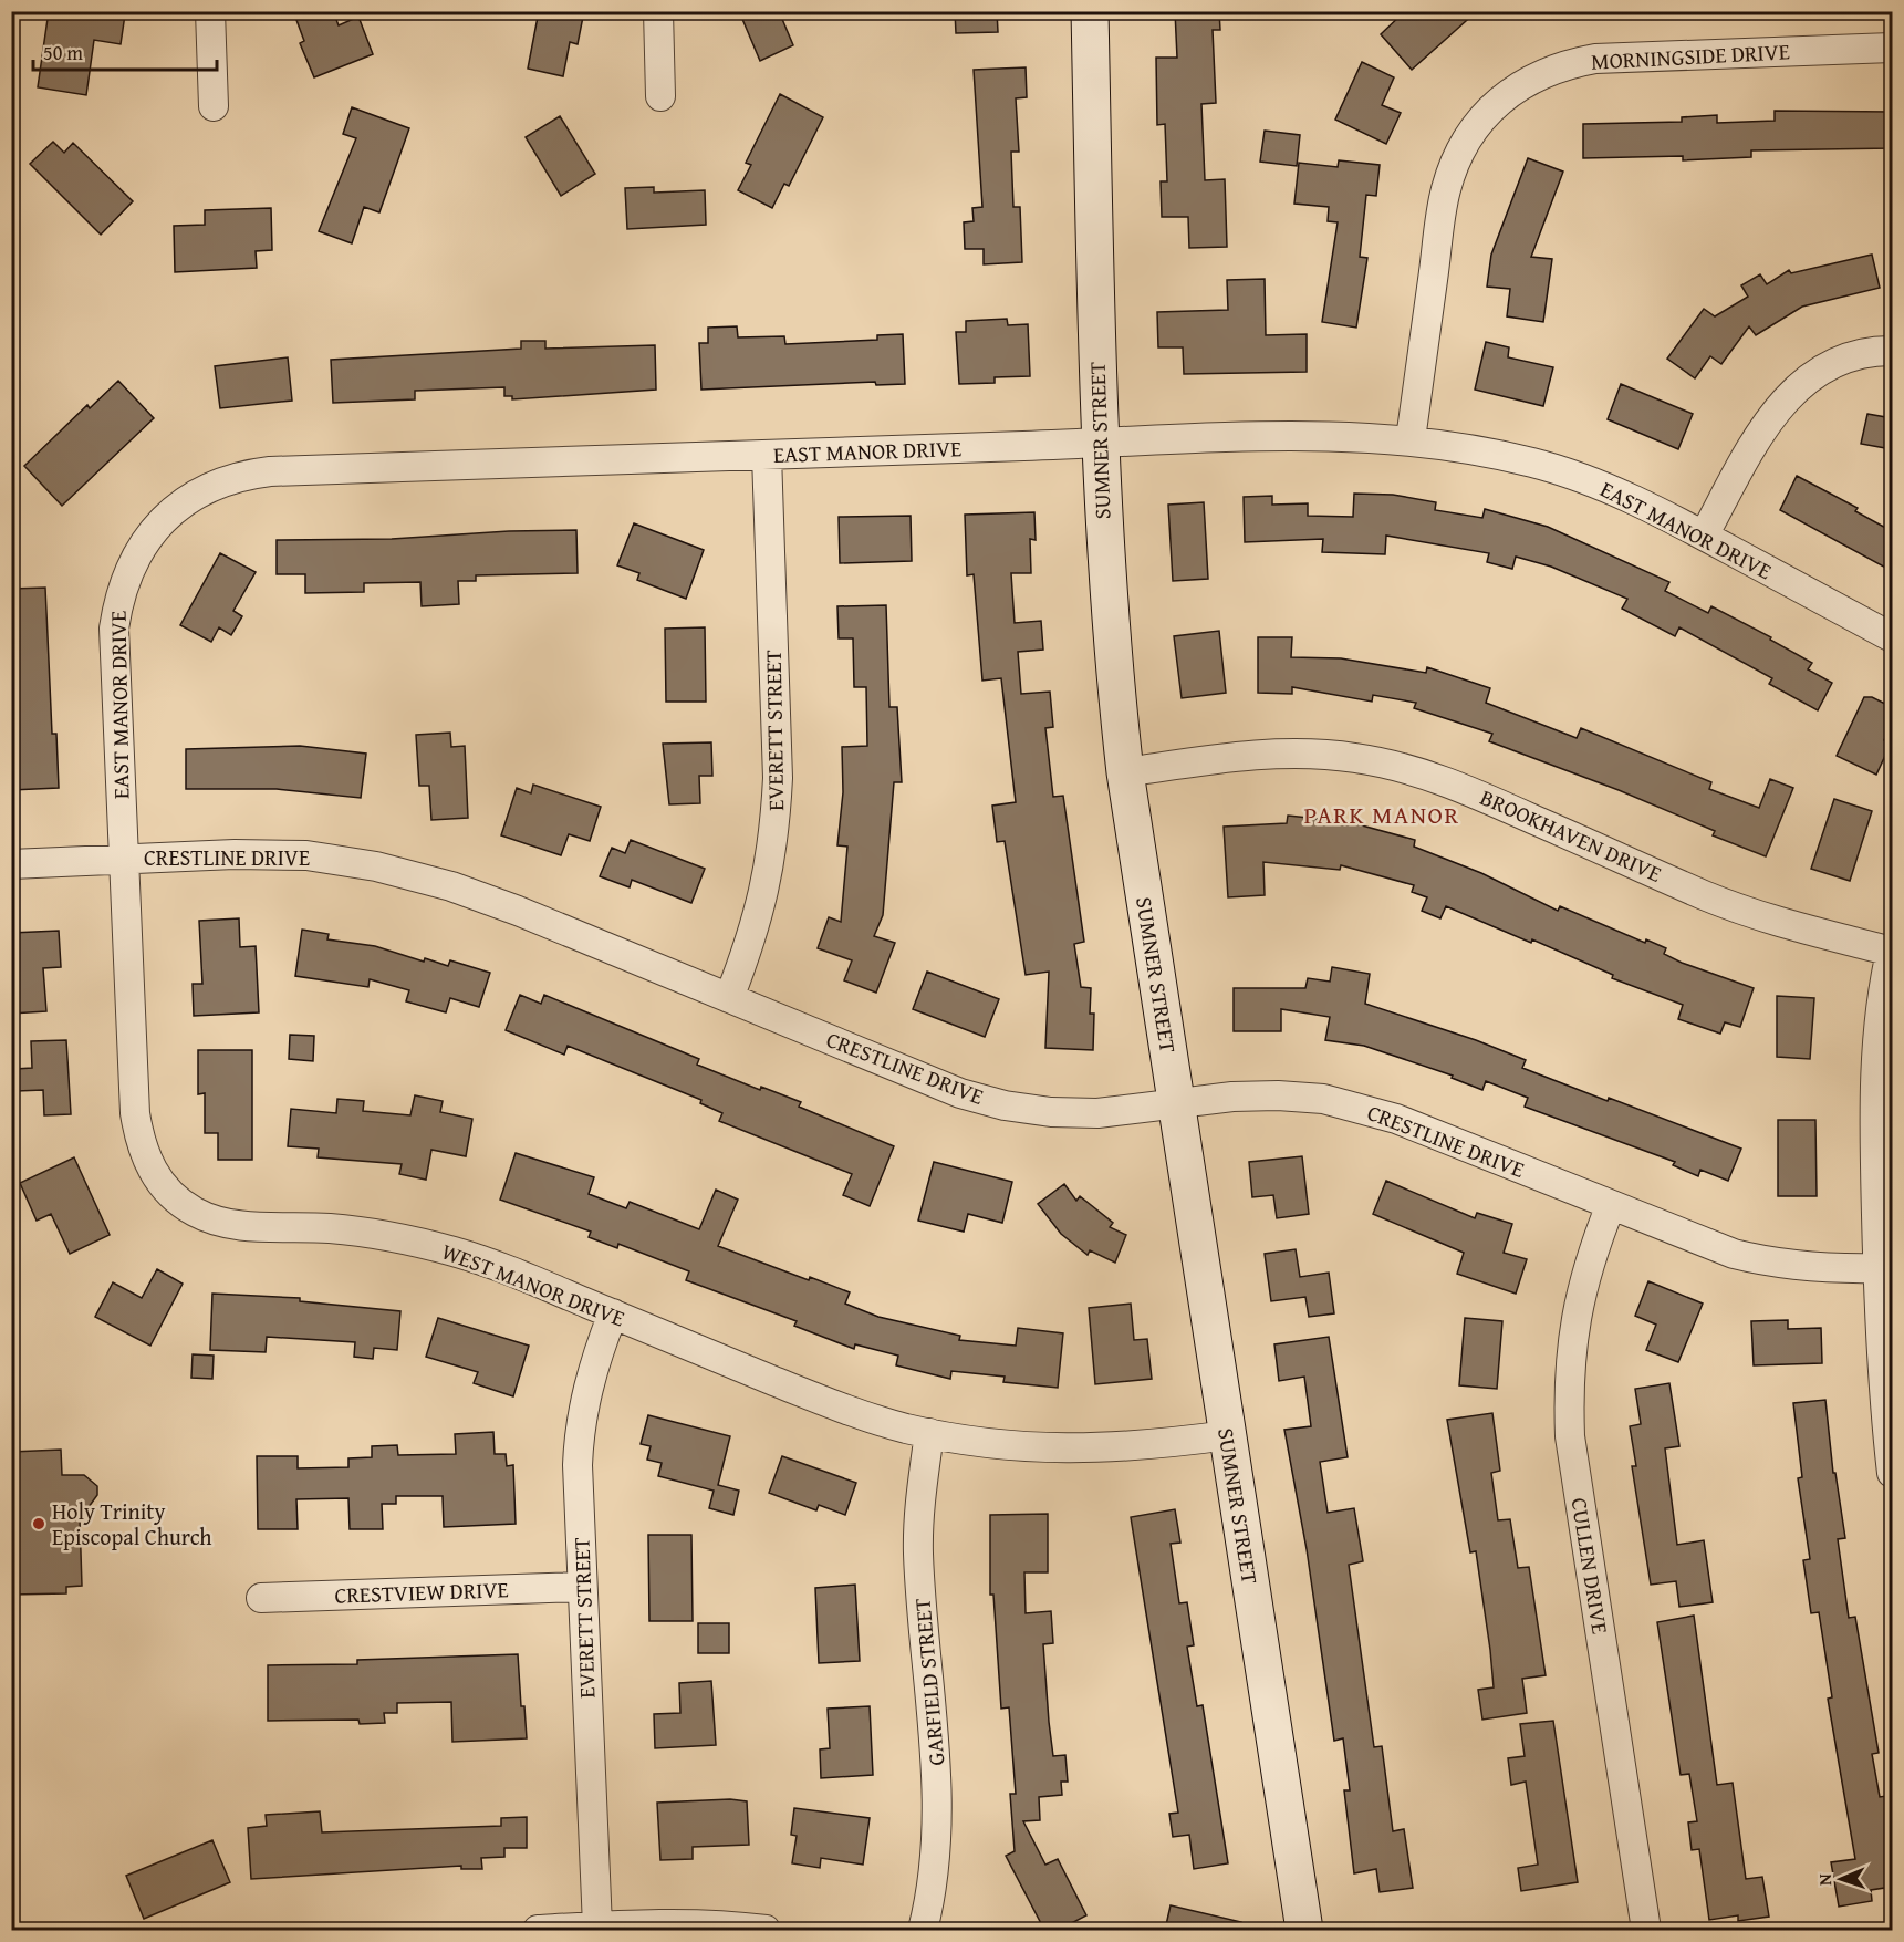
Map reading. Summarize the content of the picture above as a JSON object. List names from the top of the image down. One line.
{"streets":{"street":["MORNINGSIDE DRIVE","SUMNER STREET","EAST MANOR DRIVE","EVERETT STREET","BROOKHAVEN DRIVE","CRESTLINE DRIVE","WEST MANOR DRIVE","CULLEN DRIVE","CRESTVIEW DRIVE","GARFIELD STREET"]},"crossings":[["MORNINGSIDE DRIVE","EAST MANOR DRIVE"],["SUMNER STREET","EAST MANOR DRIVE"],["SUMNER STREET","BROOKHAVEN DRIVE"],["SUMNER STREET","CRESTLINE DRIVE"],["SUMNER STREET","WEST MANOR DRIVE"],["EAST MANOR DRIVE","EVERETT STREET"],["EAST MANOR DRIVE","CRESTLINE DRIVE"],["EAST MANOR DRIVE","WEST MANOR DRIVE"],["EVERETT STREET","CRESTLINE DRIVE"],["EVERETT STREET","WEST MANOR DRIVE"],["EVERETT STREET","CRESTVIEW DRIVE"],["CRESTLINE DRIVE","WEST MANOR DRIVE"],["CRESTLINE DRIVE","CULLEN DRIVE"],["WEST MANOR DRIVE","GARFIELD STREET"]],"districts":["PARK MANOR"],"places":["Holy Trinity Episcopal Church"],"scale_bar":"50 m","north":"left"}
